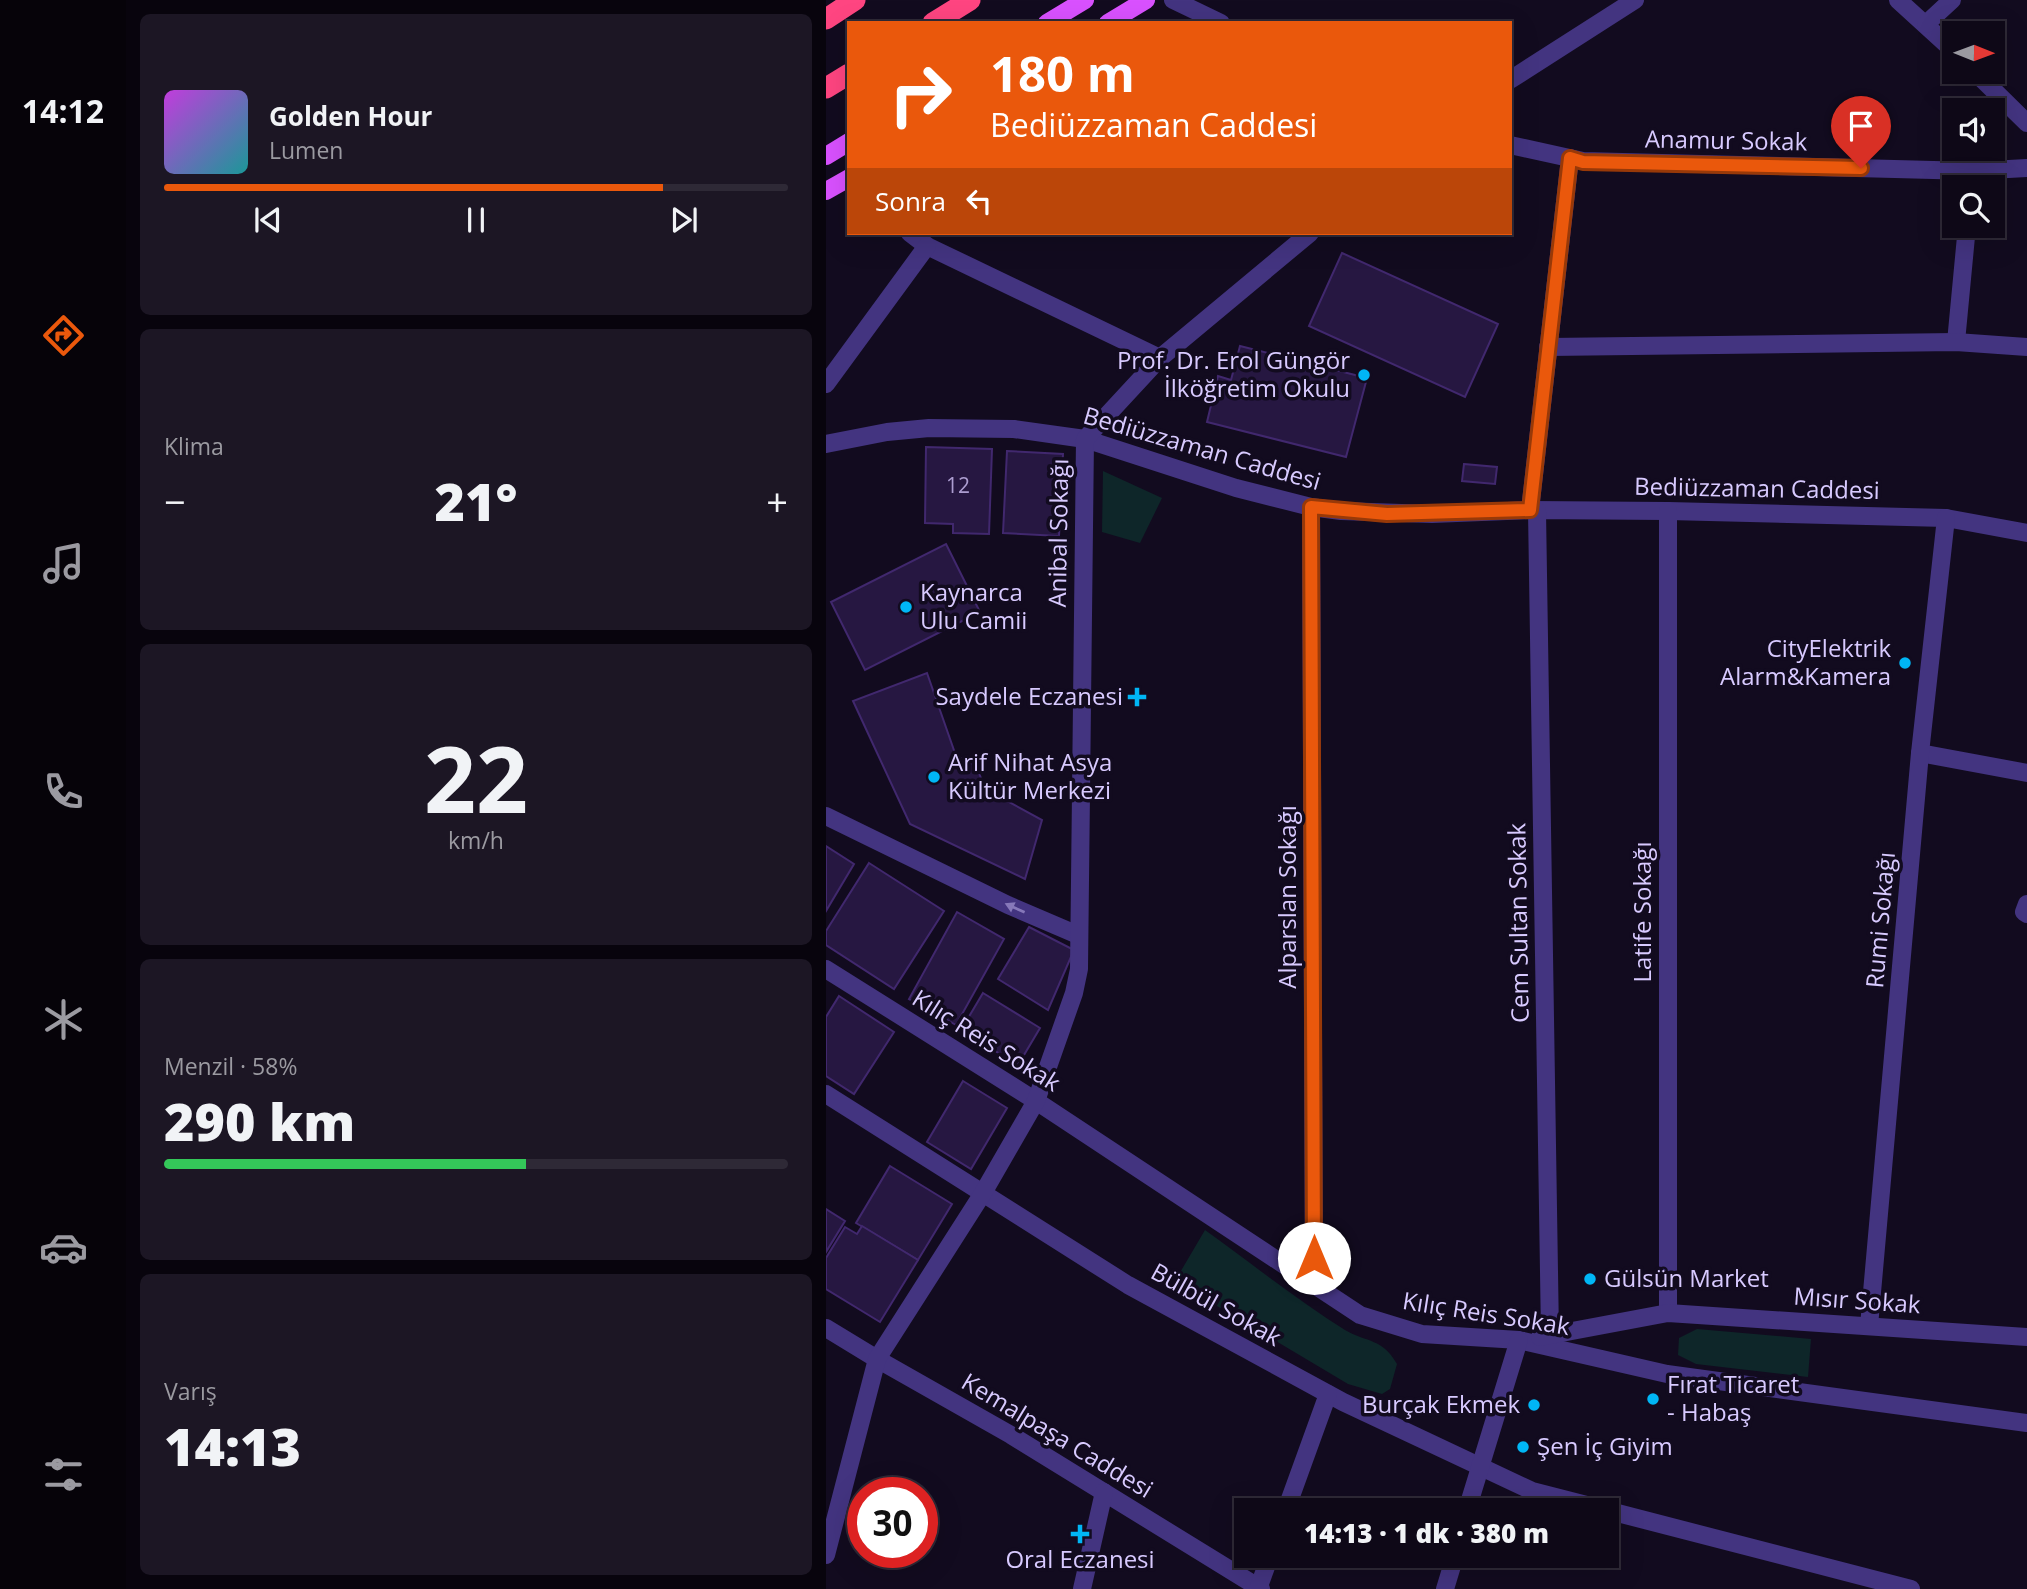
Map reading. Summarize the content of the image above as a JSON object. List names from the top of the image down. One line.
{"streets":{"street":["Anamur Sokak","Bediüzzaman Caddesi","Anibal Sokağı","Alparslan Sokağı","Latife Sokağı","Rumi Sokağı","Cem Sultan Sokak","Kılıç Reis Sokak","Mısır Sokak","Bülbül Sokak","Kemalpaşa Caddesi"]},"crossings":[["Anamur Sokak","Cem Sultan Sokak"],["Bediüzzaman Caddesi","Anibal Sokağı"],["Bediüzzaman Caddesi","Alparslan Sokağı"],["Bediüzzaman Caddesi","Latife Sokağı"],["Bediüzzaman Caddesi","Rumi Sokağı"],["Bediüzzaman Caddesi","Cem Sultan Sokak"],["Anibal Sokağı","Kılıç Reis Sokak"],["Anibal Sokağı","Bülbül Sokak"],["Anibal Sokağı","Kemalpaşa Caddesi"],["Alparslan Sokağı","Kılıç Reis Sokak"],["Latife Sokağı","Mısır Sokak"],["Rumi Sokağı","Mısır Sokak"],["Cem Sultan Sokak","Mısır Sokak"],["Kılıç Reis Sokak","Mısır Sokak"]],"places":{"other":["Prof. Dr. Erol Güngör İlköğretim Okulu","Kaynarca Ulu Camii","CityElektrik Alarm&Kamera","Arif Nihat Asya Kültür Merkezi","Gülsün Market","Fırat Ticaret - Habaş","Burçak Ekmek","Şen İç Giyim"],"health":["Saydele Eczanesi","Oral Eczanesi"]},"house_numbers":["12"],"north":"right","page":{"tabs":"14:12","turn":["180 m","Bediüzzaman Caddesi"],"song":["Golden Hour","Lumen"],"then":"Sonra","tile":["Klima",["22","km/h"],["Menzil · 58%","290 km"],["Varış","14:13"]],"heat":["−","21°","+"],"limit":"30","trip":"14:13 · 1 dk · 380 m"}}
